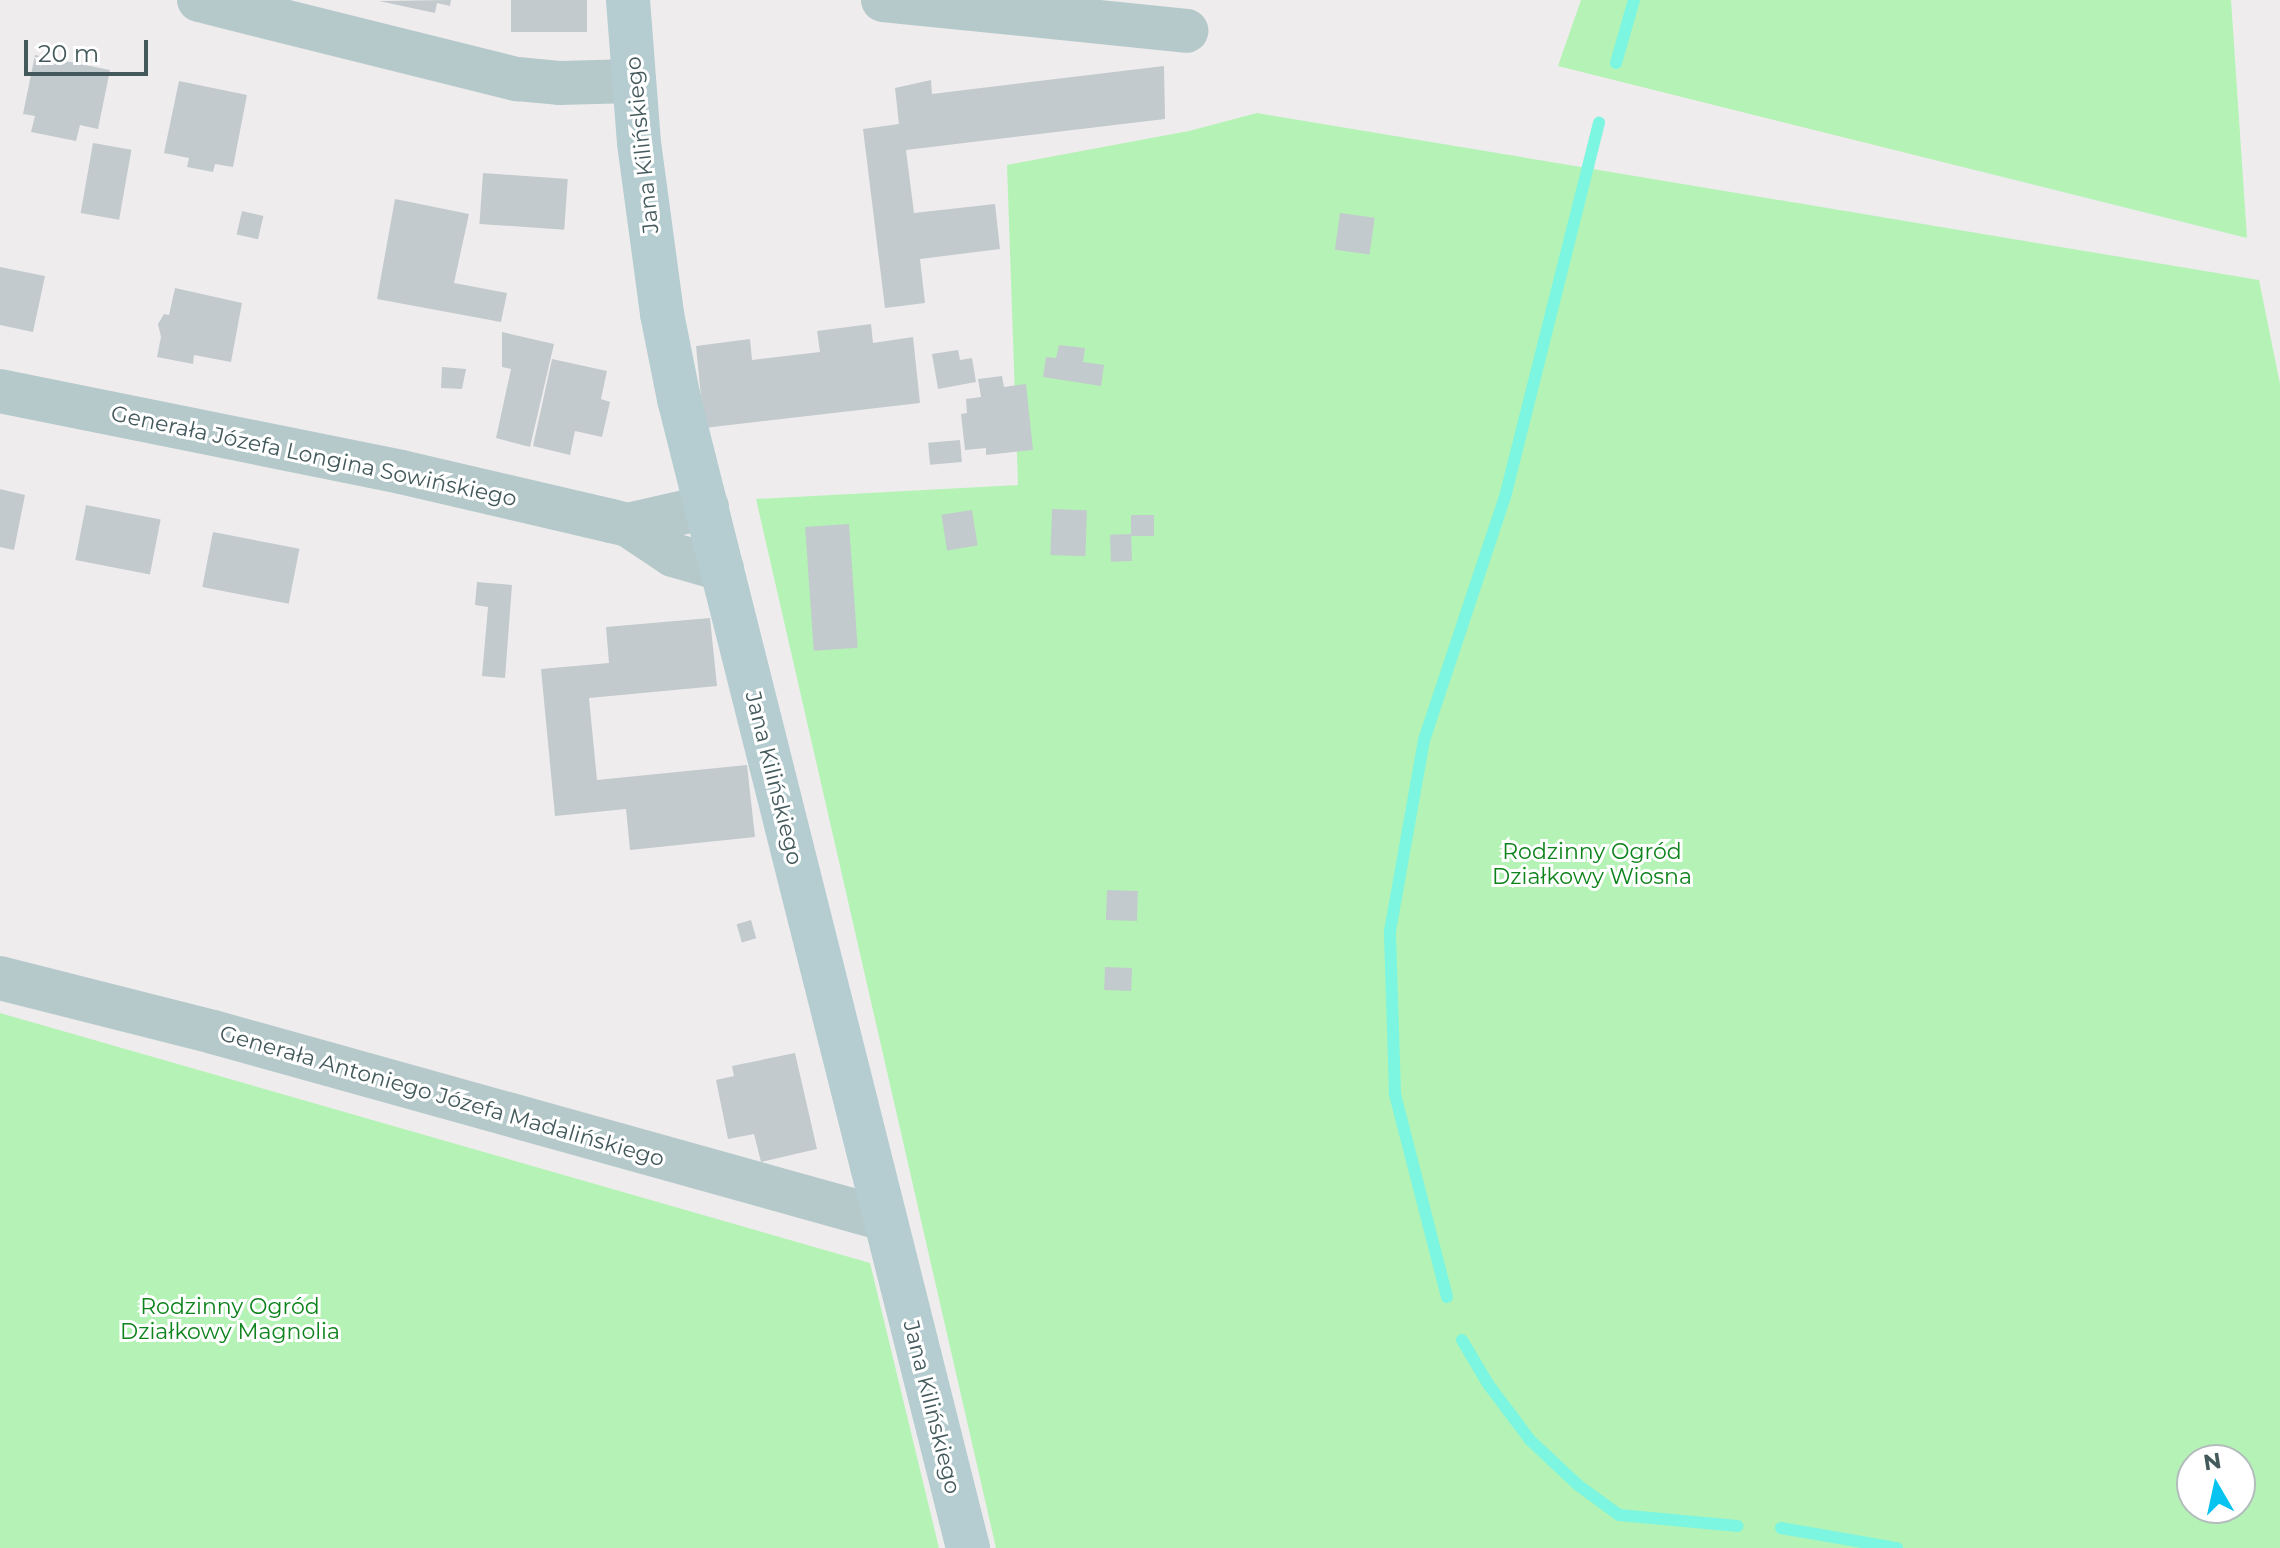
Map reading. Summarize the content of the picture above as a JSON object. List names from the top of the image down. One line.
{"streets":{"street":["Jana Kilińskiego","Generała Józefa Longina Sowińskiego","Generała Antoniego Józefa Madalińskiego"]},"crossings":[["Jana Kilińskiego","Generała Józefa Longina Sowińskiego"],["Jana Kilińskiego","Generała Antoniego Józefa Madalińskiego"]],"parks":["Rodzinny Ogród Działkowy Wiosna","Rodzinny Ogród Działkowy Magnolia"],"scale_bar":"20 m","north":"top"}
